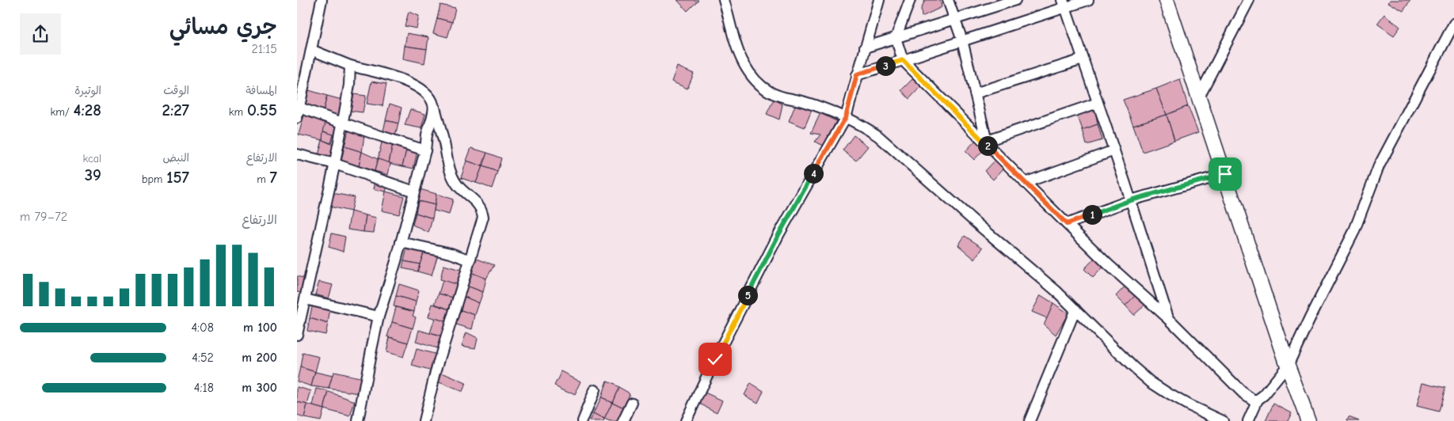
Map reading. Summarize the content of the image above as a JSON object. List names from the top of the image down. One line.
{"page":{"heading":["جري مسائي","21:15"],"pins":["3","2","4","1","5"],"stats":[["المسافة","0.55 km"],["الوقت","2:27"],["الوتيرة","4:28 /km"],["الارتفاع","7 m"],["النبض","157 bpm"],["kcal","39"]],"chart":["الارتفاع","72–79 m"],"list":[{"name":"100 m","note":"4:08"},{"name":"200 m","note":"4:52"},{"name":"300 m","note":"4:18"}]}}
